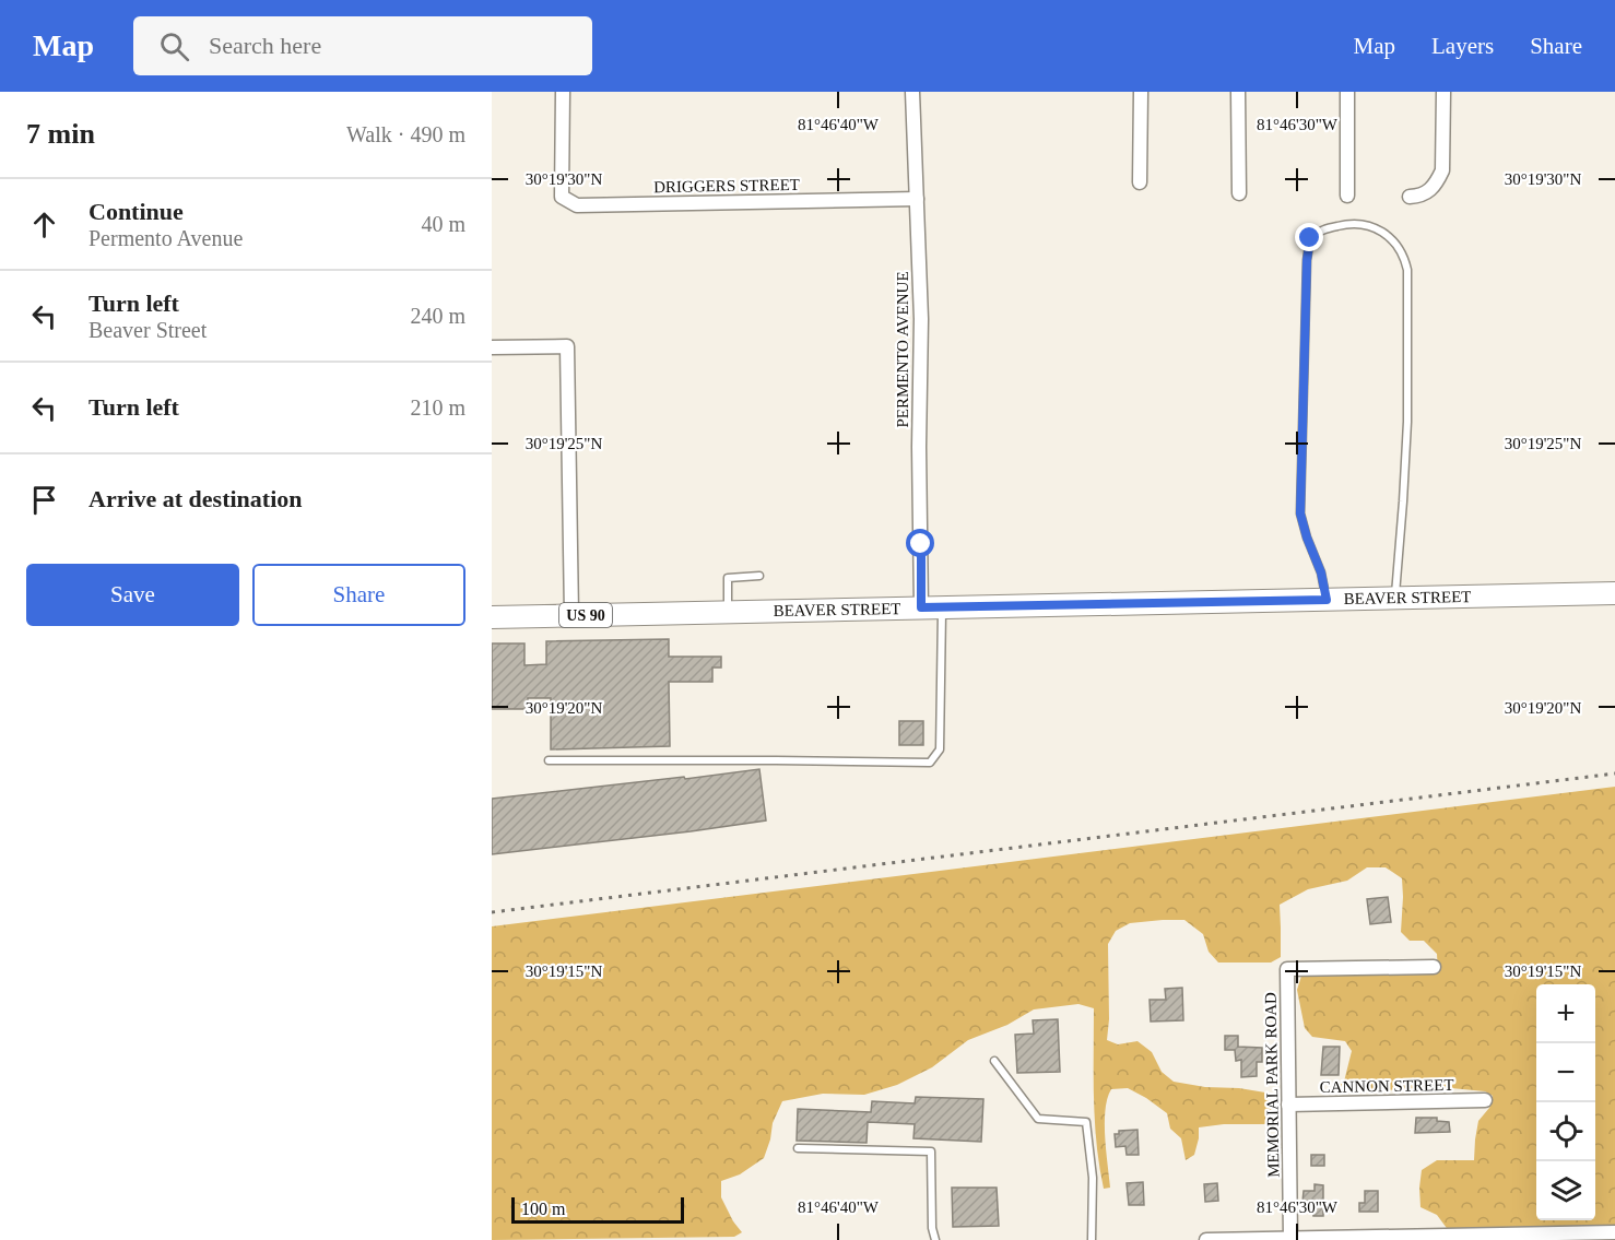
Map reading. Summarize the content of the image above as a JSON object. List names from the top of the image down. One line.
{"streets":{"main road":["BEAVER STREET","US 90"],"street":["DRIGGERS STREET","PERMENTO AVENUE","MEMORIAL PARK ROAD","CANNON STREET"]},"crossings":[["DRIGGERS STREET","PERMENTO AVENUE"],["PERMENTO AVENUE","BEAVER STREET"],["MEMORIAL PARK ROAD","CANNON STREET"]],"scale_bar":"100 m","page":{"header":"Map","search":"Search here","nav":["Map","Layers","Share"],"heading":["7 min","Walk · 490 m"],"list":[["Continue","Permento Avenue","40 m"],["Turn left","Beaver Street","240 m"],["Turn left","210 m"],"Arrive at destination"],"buttons":["Save","Share"],"map_buttons":["+","−"],"scale":"100 m"},"coordinates":["81°46'40\"W","81°46'30\"W","30°19'30\"N","30°19'25\"N","30°19'20\"N","30°19'15\"N"]}
